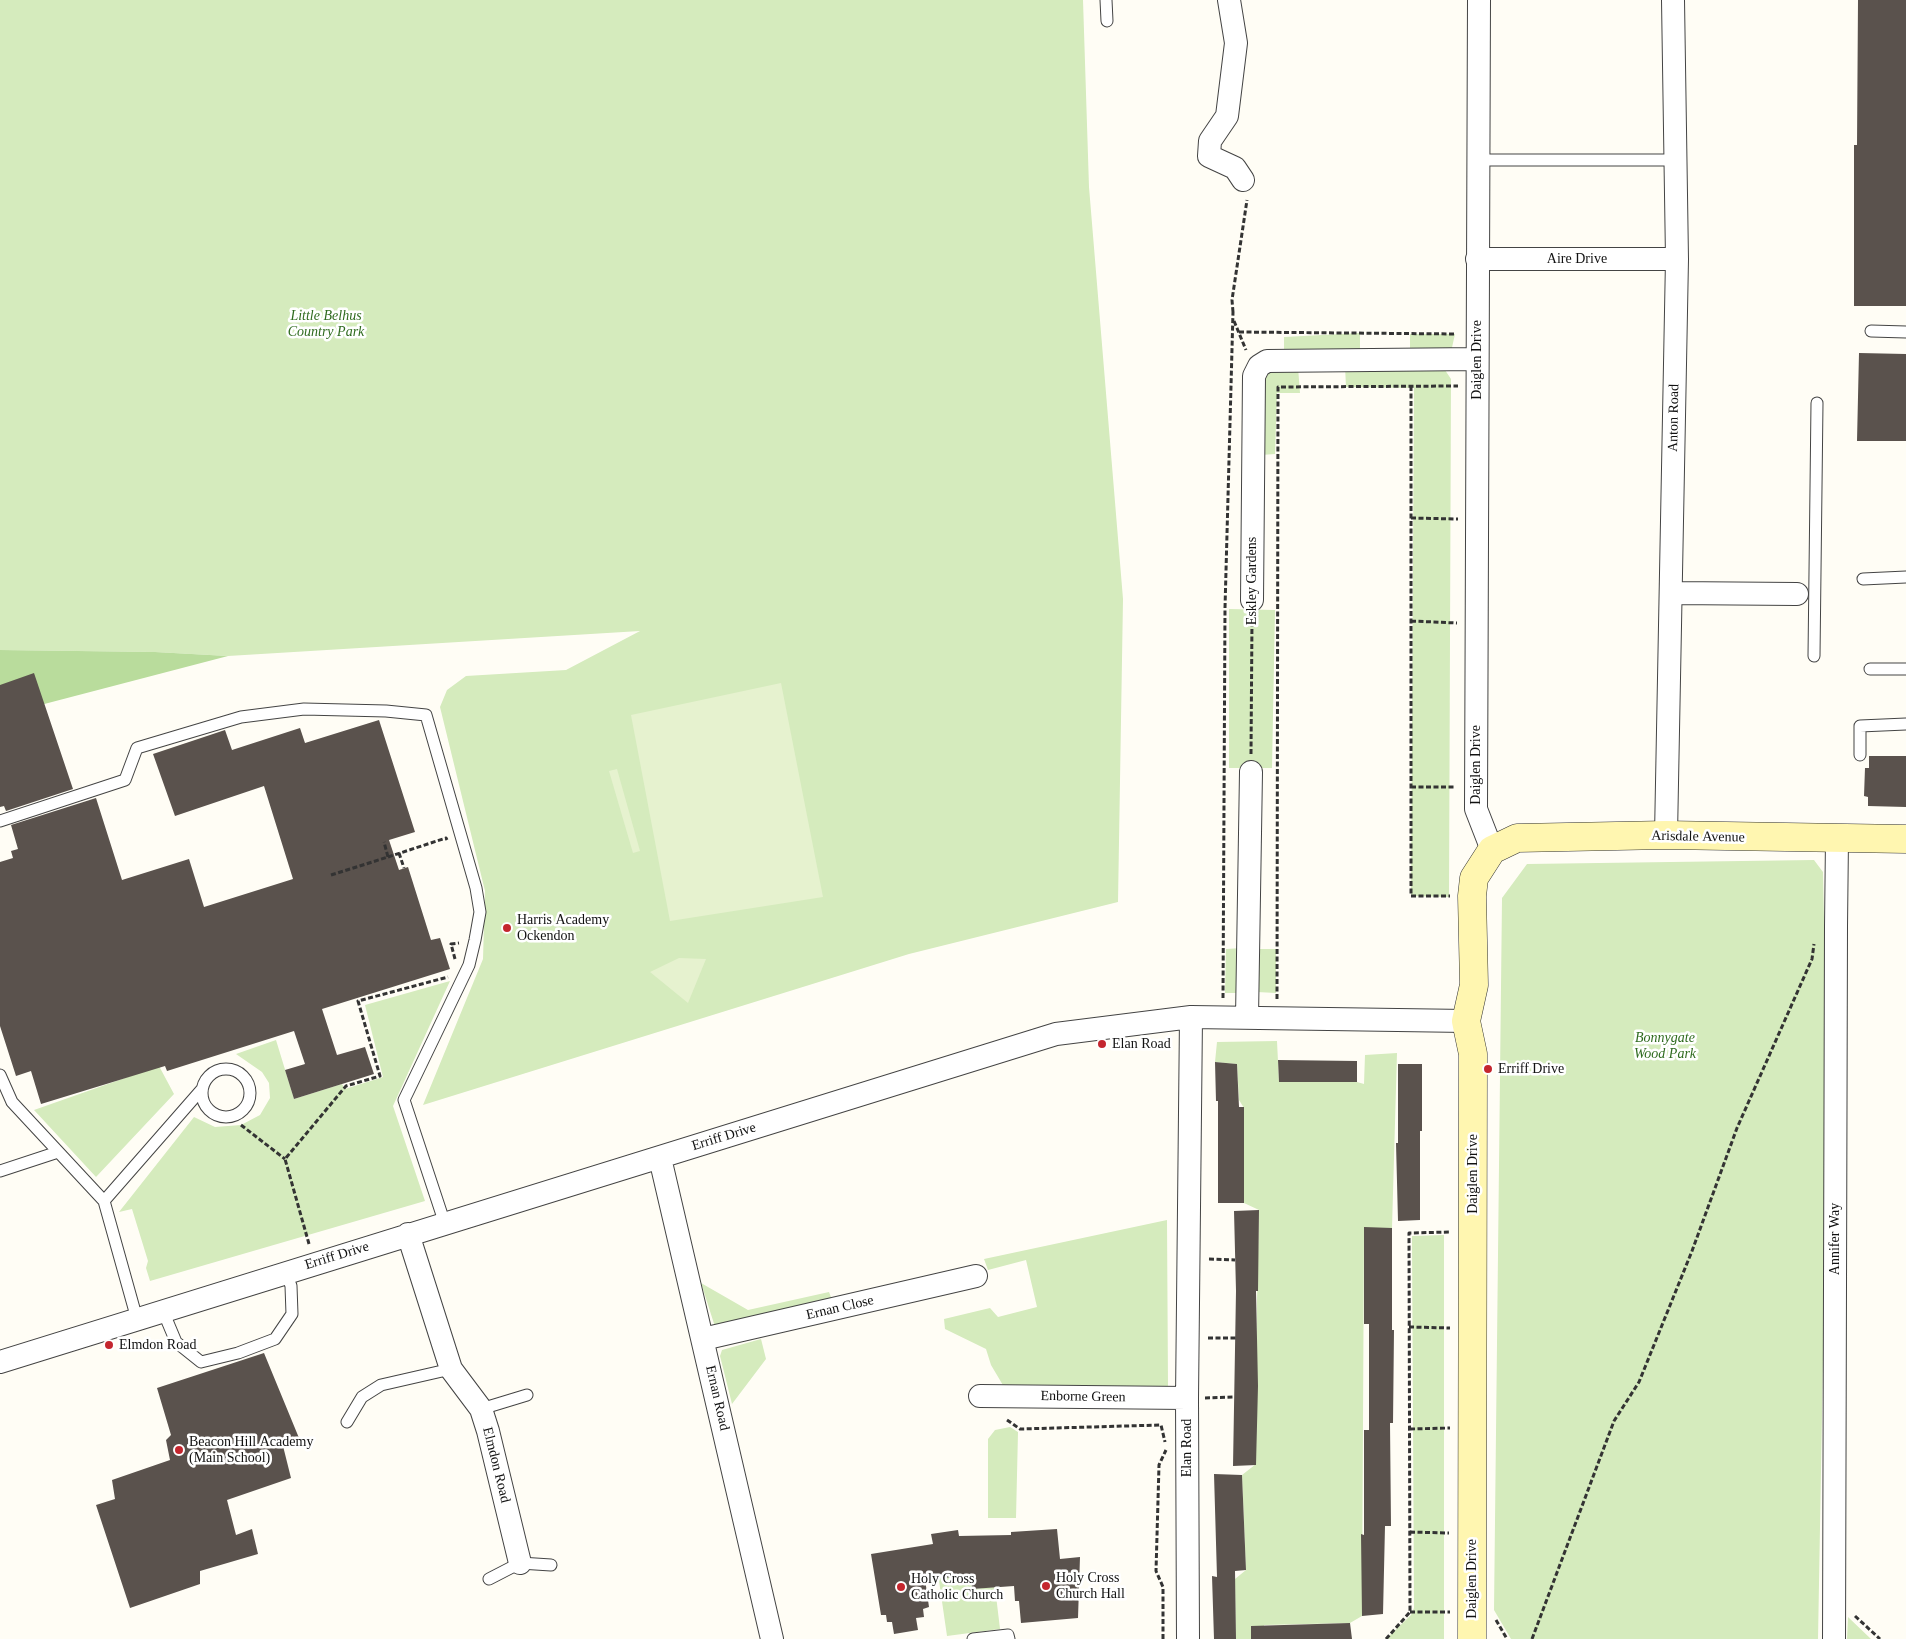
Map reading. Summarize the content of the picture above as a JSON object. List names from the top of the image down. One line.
{"streets":{"street":["Aire Drive","Daiglen Drive","Anton Road","Eskley Gardens","Arisdale Avenue","Erriff Drive","Annifer Way","Ernan Close","Enborne Green","Ernan Road","Elan Road","Elmdon Road"]},"crossings":[["Aire Drive","Daiglen Drive"],["Aire Drive","Anton Road"],["Daiglen Drive","Arisdale Avenue"],["Daiglen Drive","Erriff Drive"],["Anton Road","Arisdale Avenue"],["Arisdale Avenue","Annifer Way"],["Erriff Drive","Ernan Road"],["Erriff Drive","Elan Road"],["Erriff Drive","Elmdon Road"],["Ernan Close","Ernan Road"],["Enborne Green","Elan Road"]],"parks":["Little Belhus Country Park","Bonnygate Wood Park"],"places":["Harris Academy Ockendon","Elan Road","Erriff Drive","Elmdon Road","Beacon Hill Academy (Main School)","Holy Cross Church Hall","Holy Cross Catholic Church"]}
